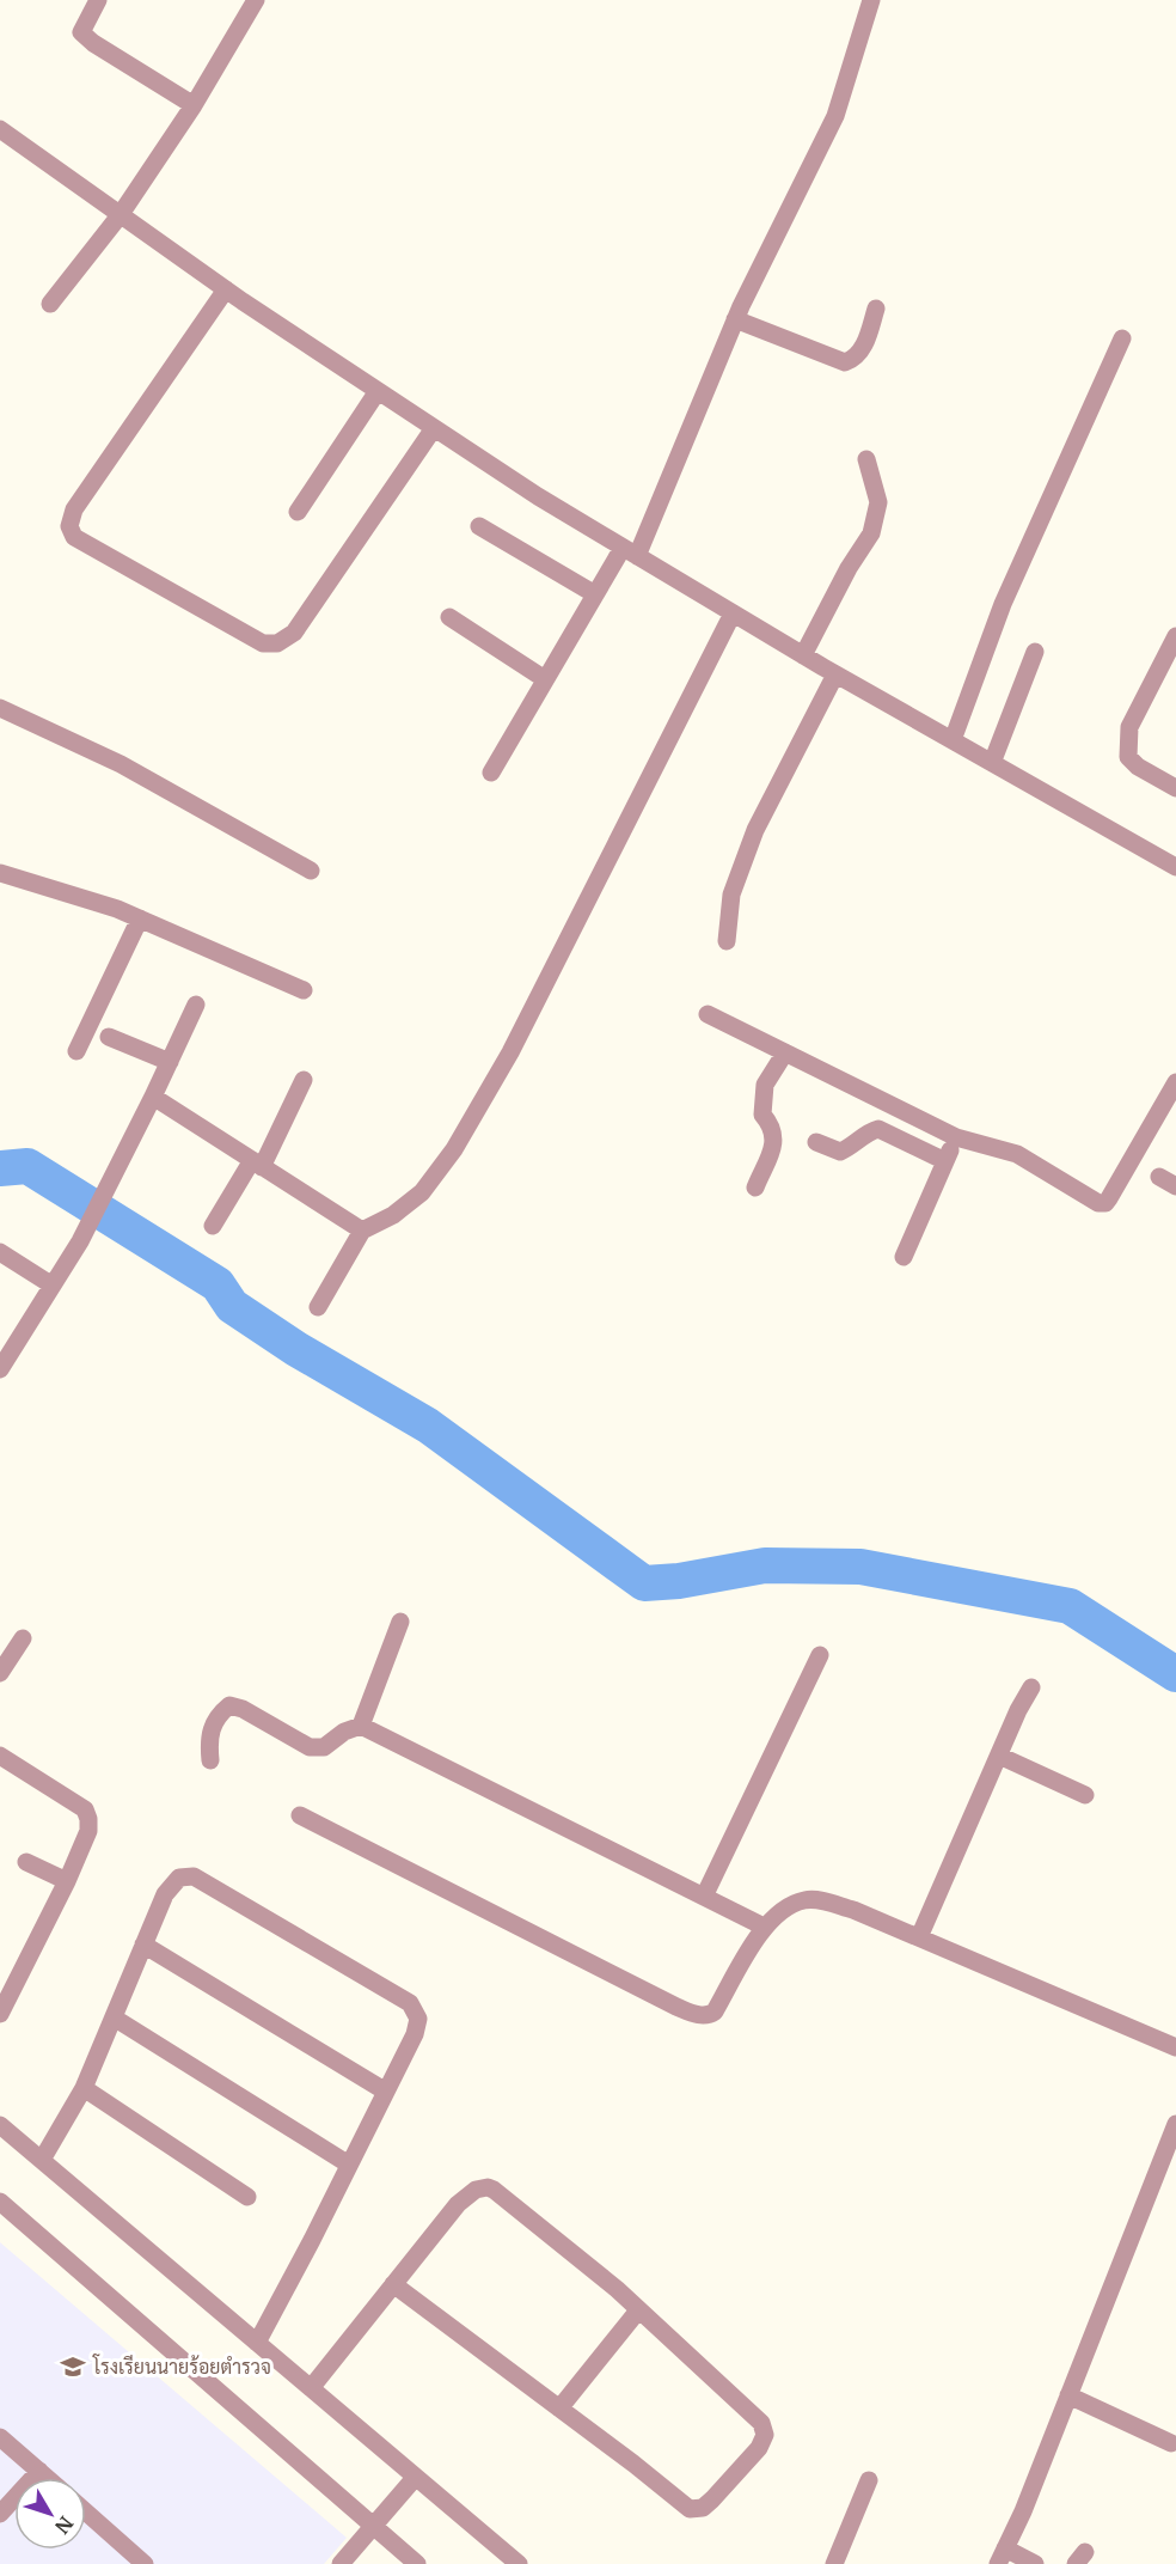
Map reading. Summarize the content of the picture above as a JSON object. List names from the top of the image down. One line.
{"places":{"school or university":["โรงเรียนนายร้อยตำรวจ"]},"north":"bottom right"}
